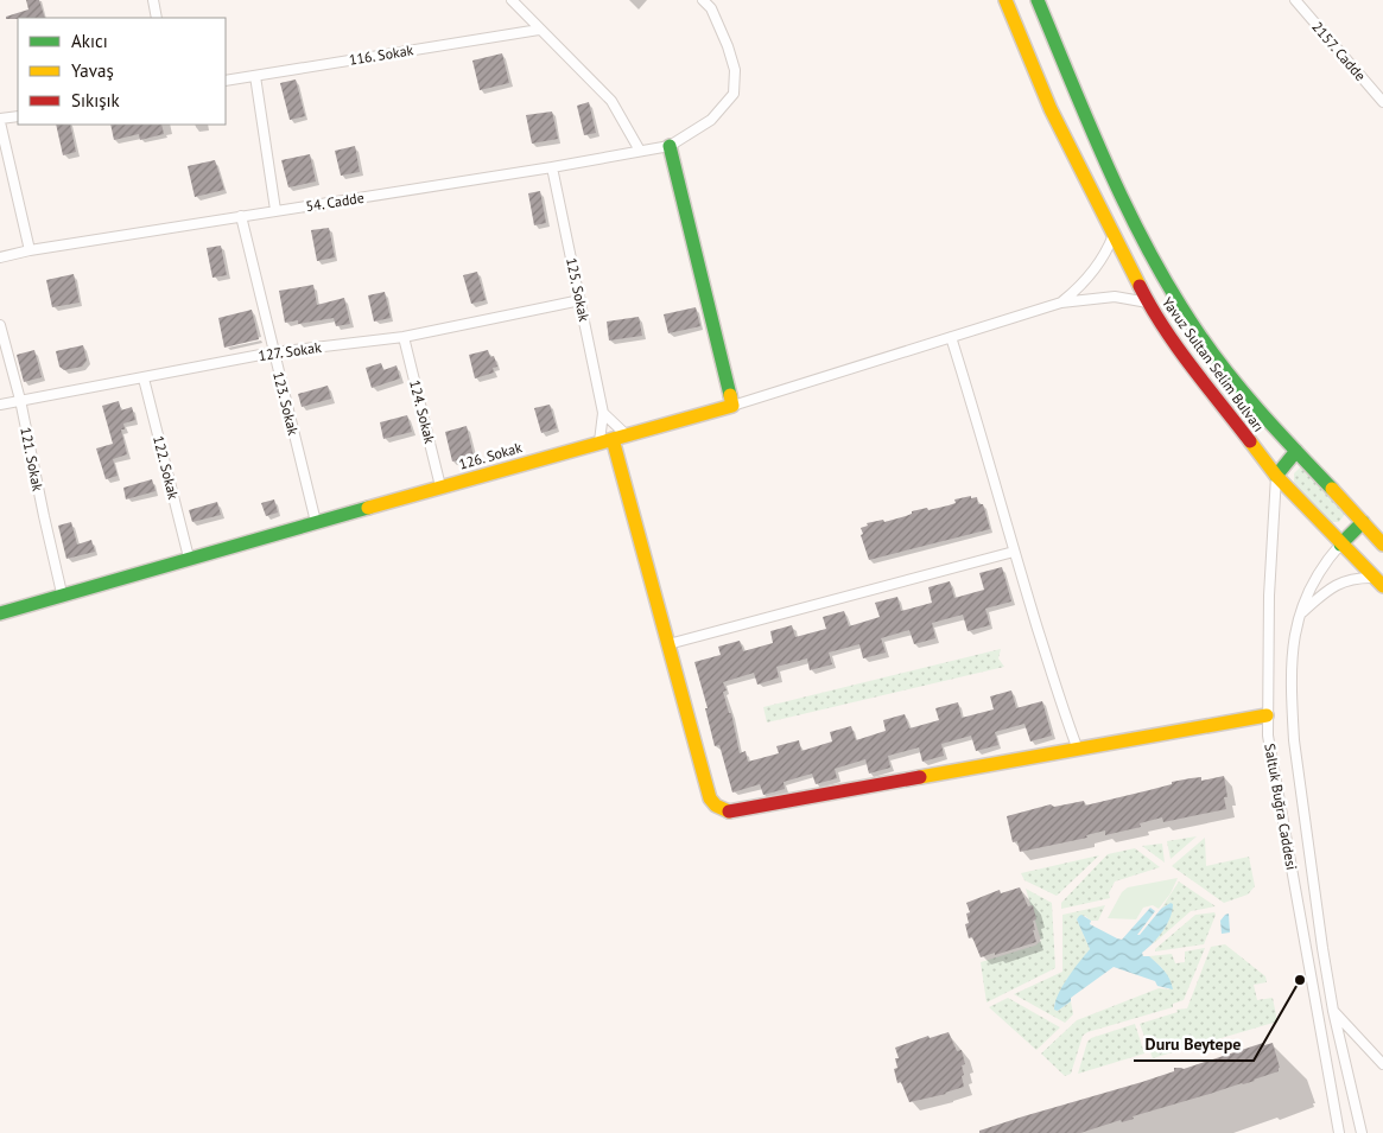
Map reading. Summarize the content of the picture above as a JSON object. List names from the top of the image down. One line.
{"streets":{"street":["2157. Cadde","116. Sokak","54. Cadde","125. Sokak","127. Sokak","Yavuz Sultan Selim Bulvarı","123. Sokak","124. Sokak","126. Sokak","121. Sokak","122. Sokak","Saltuk Buğra Caddesi"]},"crossings":[["54. Cadde","125. Sokak"],["54. Cadde","123. Sokak"],["125. Sokak","127. Sokak"],["125. Sokak","126. Sokak"],["127. Sokak","123. Sokak"],["127. Sokak","124. Sokak"],["127. Sokak","121. Sokak"],["127. Sokak","122. Sokak"],["Yavuz Sultan Selim Bulvarı","Saltuk Buğra Caddesi"],["123. Sokak","126. Sokak"],["124. Sokak","126. Sokak"],["126. Sokak","121. Sokak"],["126. Sokak","122. Sokak"]],"places":["Duru Beytepe"],"legend":["Akıcı","Yavaş","Sıkışık"]}
